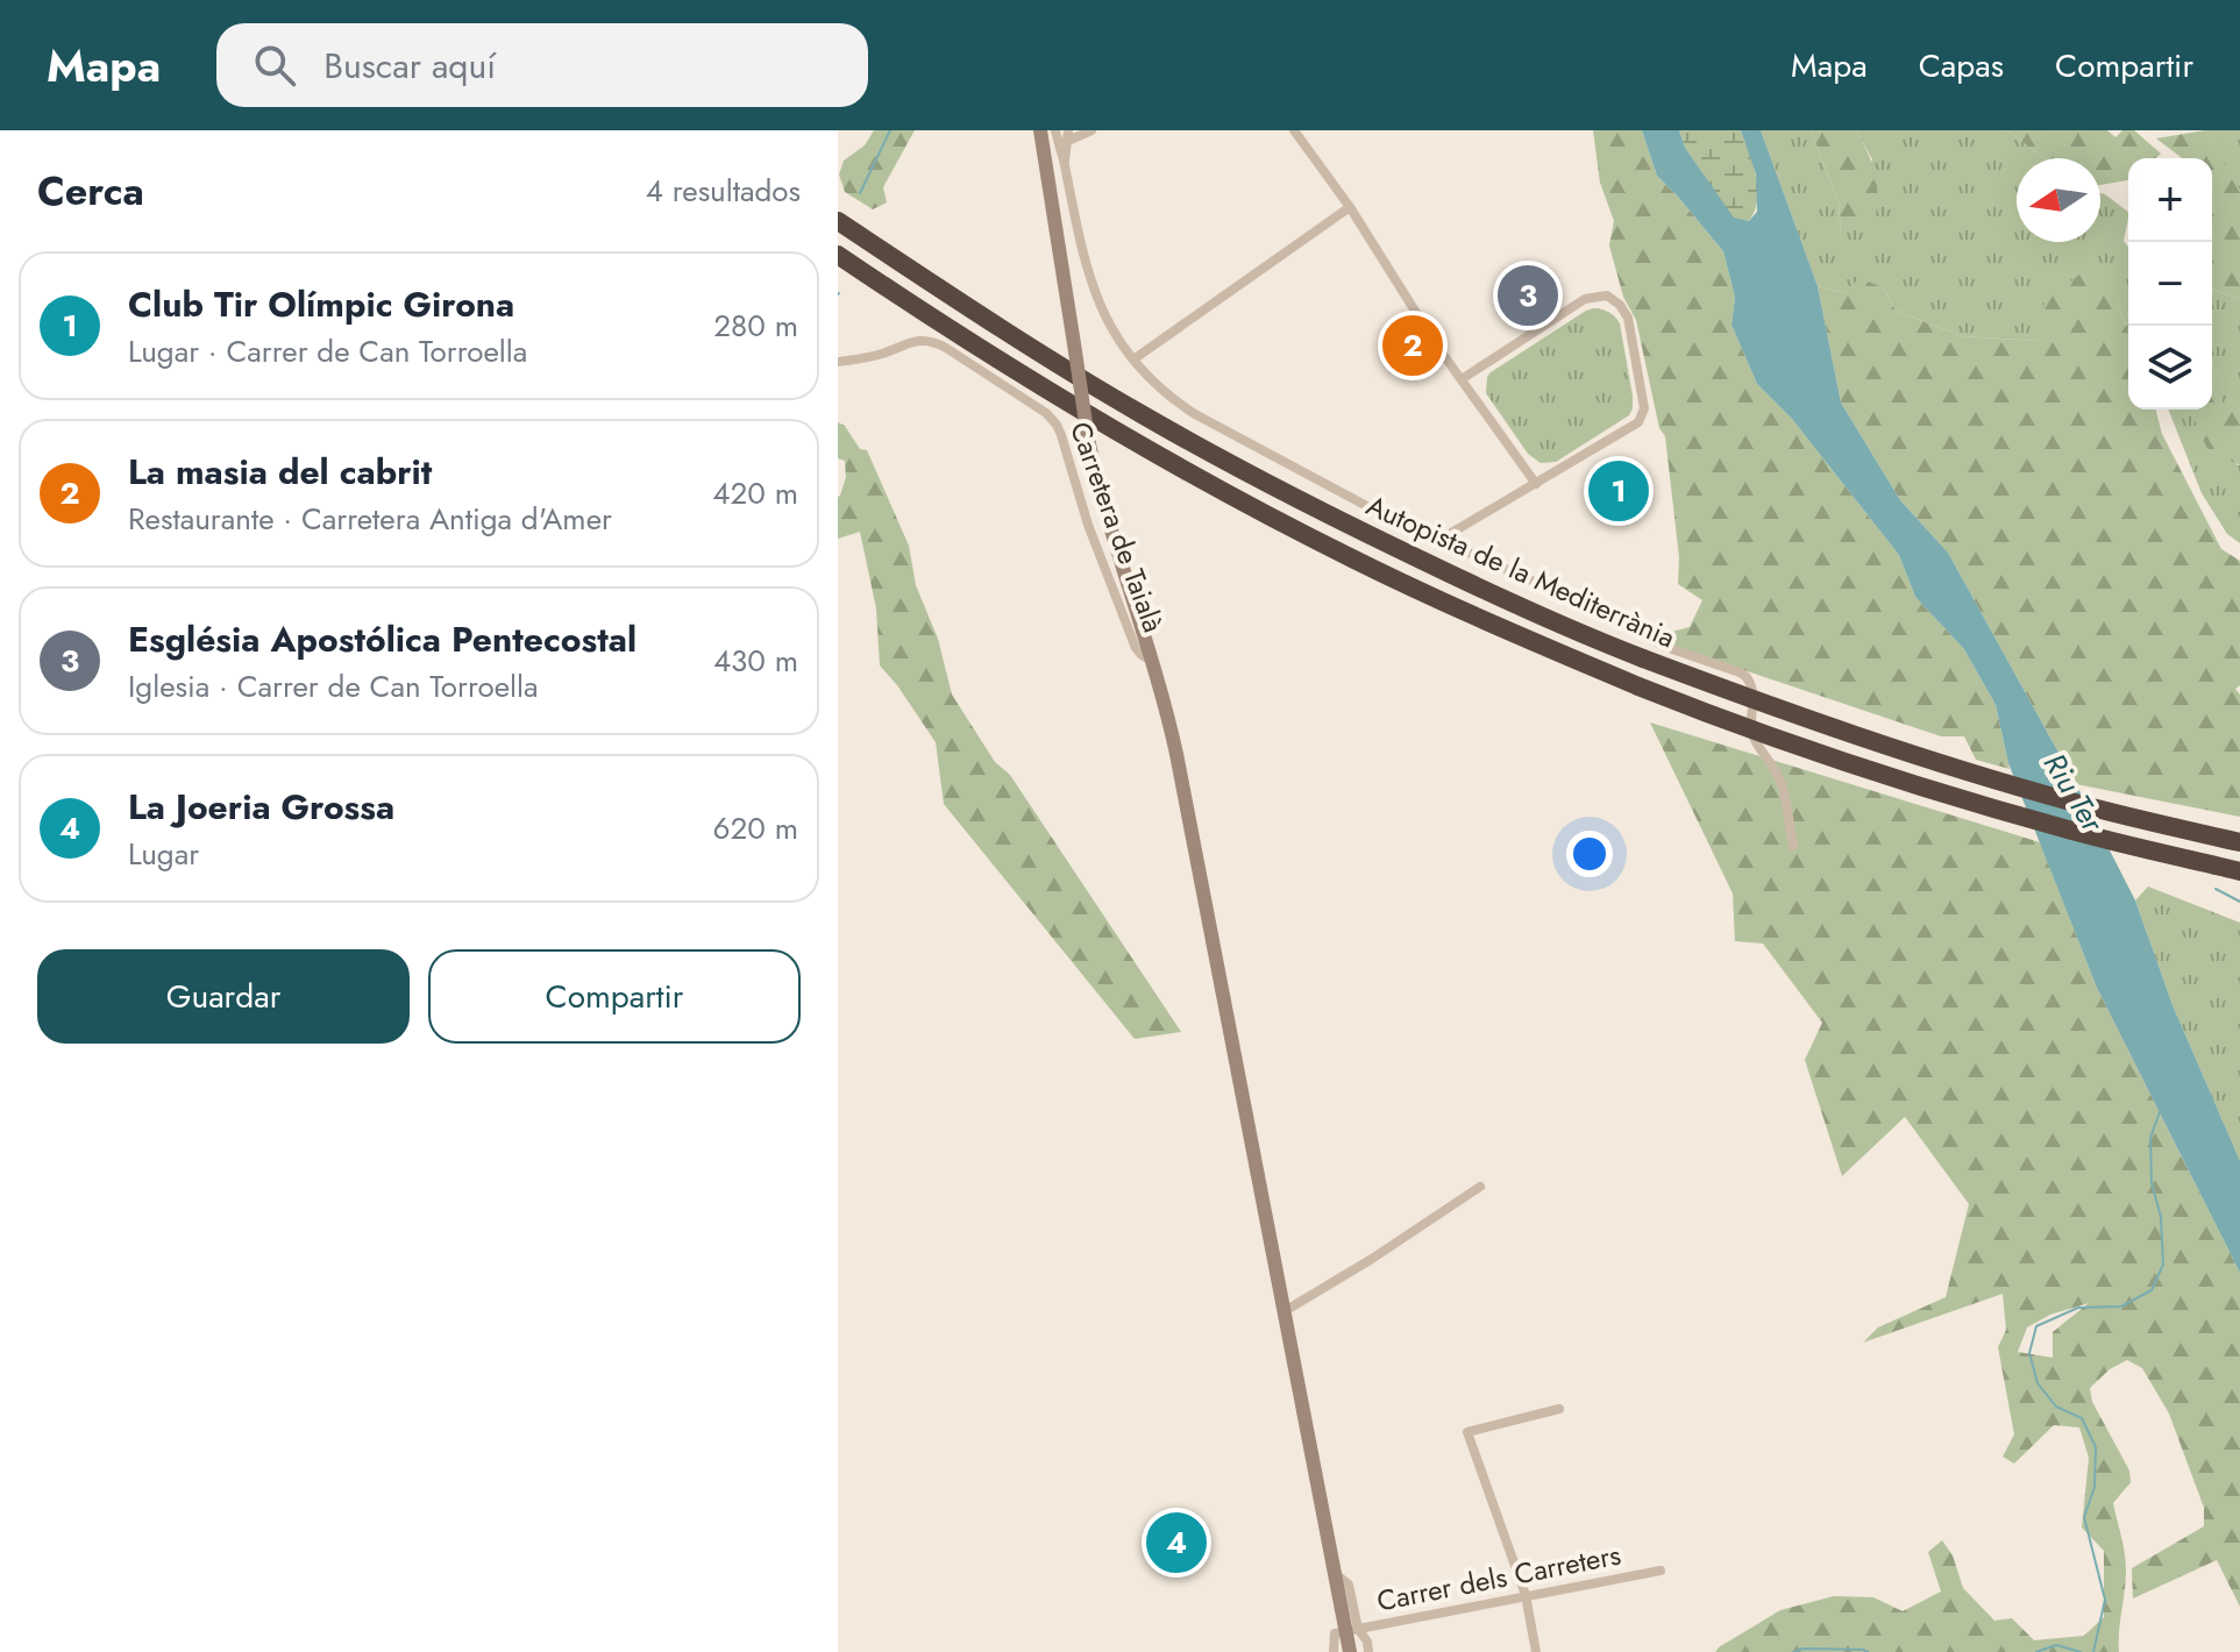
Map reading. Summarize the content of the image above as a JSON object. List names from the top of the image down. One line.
{"streets":{"highway":["Autopista de la Mediterrània"],"street":["Carretera de Taialà","Carrer dels Carreters"]},"water":["Riu Ter"],"north":"left","page":{"header":"Mapa","search":"Buscar aquí","nav":["Mapa","Capas","Compartir"],"heading":["Cerca","4 resultados"],"map_buttons":["+","−"],"list":[{"mark":"1","name":"Club Tir Olímpic Girona","note":"Lugar · Carrer de Can Torroella","value":"280 m"},{"mark":"2","name":"La masia del cabrit","note":"Restaurante · Carretera Antiga d'Amer","value":"420 m"},{"mark":"3","name":"Església Apostólica Pentecostal","note":"Iglesia · Carrer de Can Torroella","value":"430 m"},{"mark":"4","name":"La Joeria Grossa","note":"Lugar","value":"620 m"}],"pins":["3","2","1","4"],"buttons":["Guardar","Compartir"]}}
